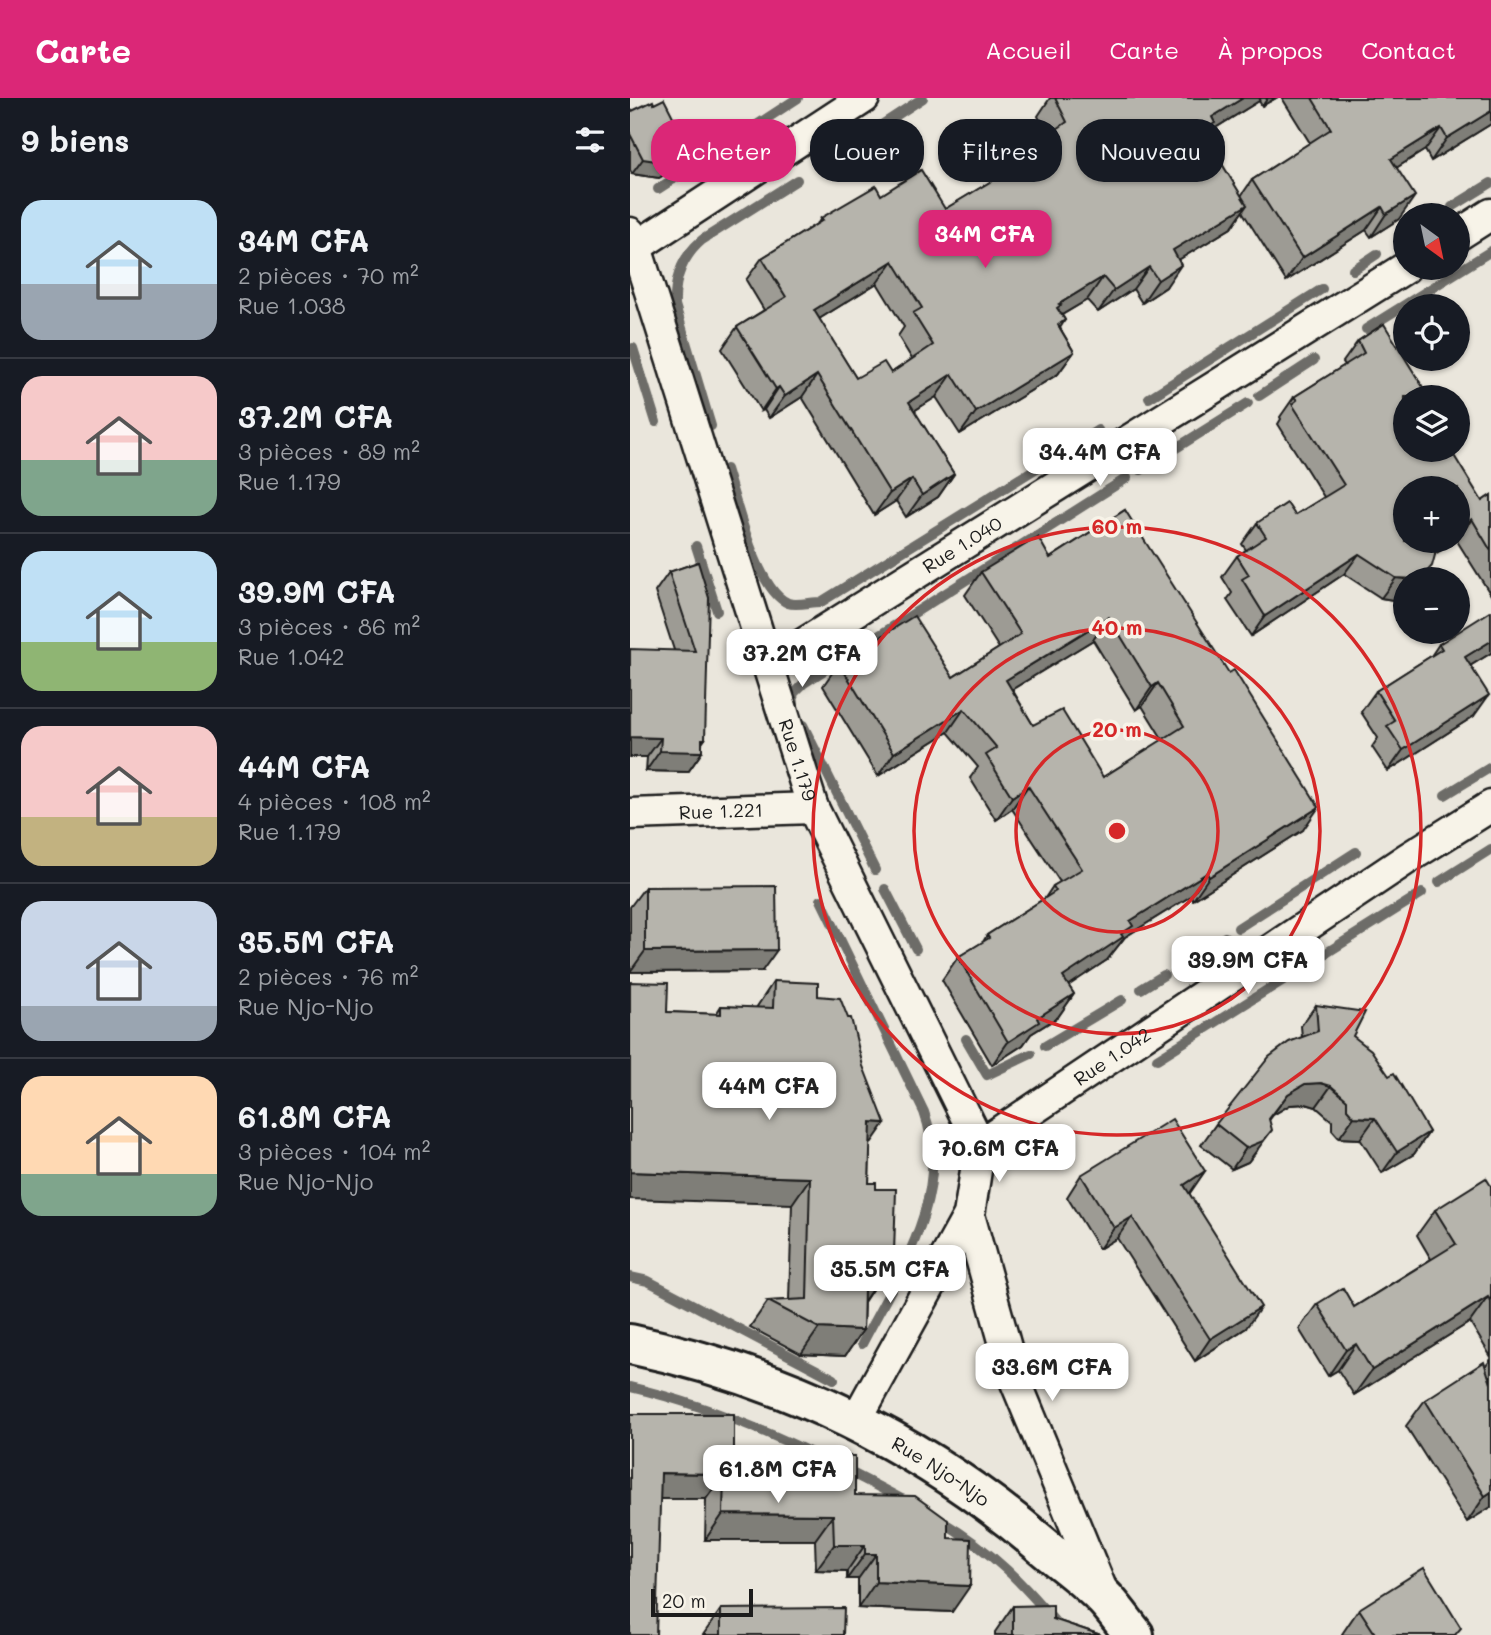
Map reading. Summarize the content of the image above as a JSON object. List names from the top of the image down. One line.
{"streets":{"main road":["Rue Njo-Njo"],"street":["Rue 1.040","Rue 1.179","Rue 1.221","Rue 1.042"]},"crossings":[["Rue 1.040","Rue 1.179"],["Rue 1.179","Rue 1.221"],["Rue 1.179","Rue 1.042"]],"scale_bar":"20 m","north":"bottom right","page":{"header":"Carte","nav":["Accueil","Carte","À propos","Contact"],"heading":"9 biens","chip":["Acheter","Louer","Filtres","Nouveau"],"list":[{"name":"34M CFA","note":"2 pièces · 70 m² · Rue 1.038"},{"name":"37.2M CFA","note":"3 pièces · 89 m² · Rue 1.179"},{"name":"39.9M CFA","note":"3 pièces · 86 m² · Rue 1.042"},{"name":"44M CFA","note":"4 pièces · 108 m² · Rue 1.179"},{"name":"35.5M CFA","note":"2 pièces · 76 m² · Rue Njo-Njo"},{"name":"61.8M CFA","note":"3 pièces · 104 m² · Rue Njo-Njo"}],"map_buttons":["+","−"],"price":["34M CFA","34.4M CFA","37.2M CFA","39.9M CFA","44M CFA","70.6M CFA","35.5M CFA","33.6M CFA","61.8M CFA"],"scale":"20 m"},"rings":["60 m","40 m","20 m"]}
